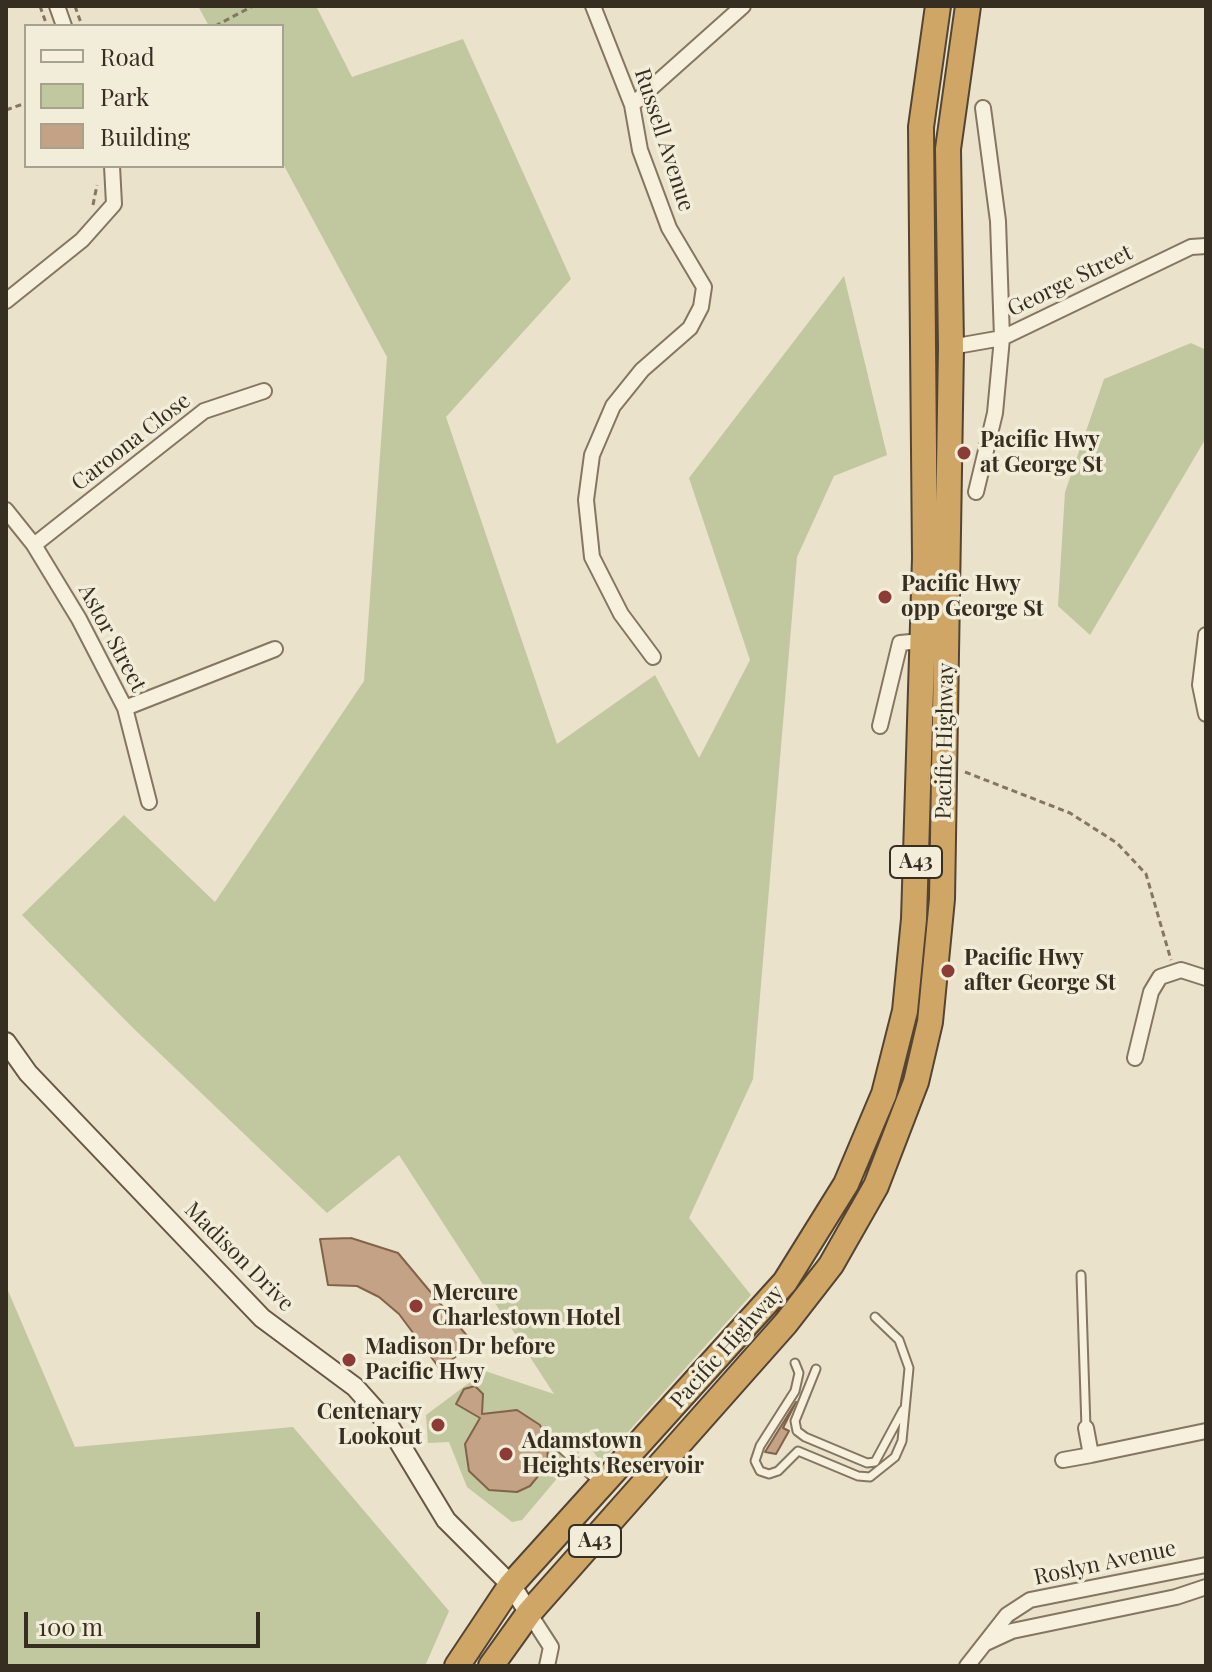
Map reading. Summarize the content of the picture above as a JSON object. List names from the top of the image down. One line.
{"streets":{"highway":["Pacific Highway","A43"],"main road":["Madison Drive"],"street":["Russell Avenue","George Street","Caroona Close","Astor Street","Roslyn Avenue"]},"crossings":[["George Street","Pacific Highway"],["Caroona Close","Astor Street"],["Pacific Highway","Madison Drive"]],"places":["Pacific Hwy at George St","Pacific Hwy opp George St","Pacific Hwy after George St","Mercure Charlestown Hotel","Madison Dr before Pacific Hwy","Centenary Lookout","Adamstown Heights Reservoir"],"legend":["Road","Park","Building"],"scale_bar":"100 m"}
